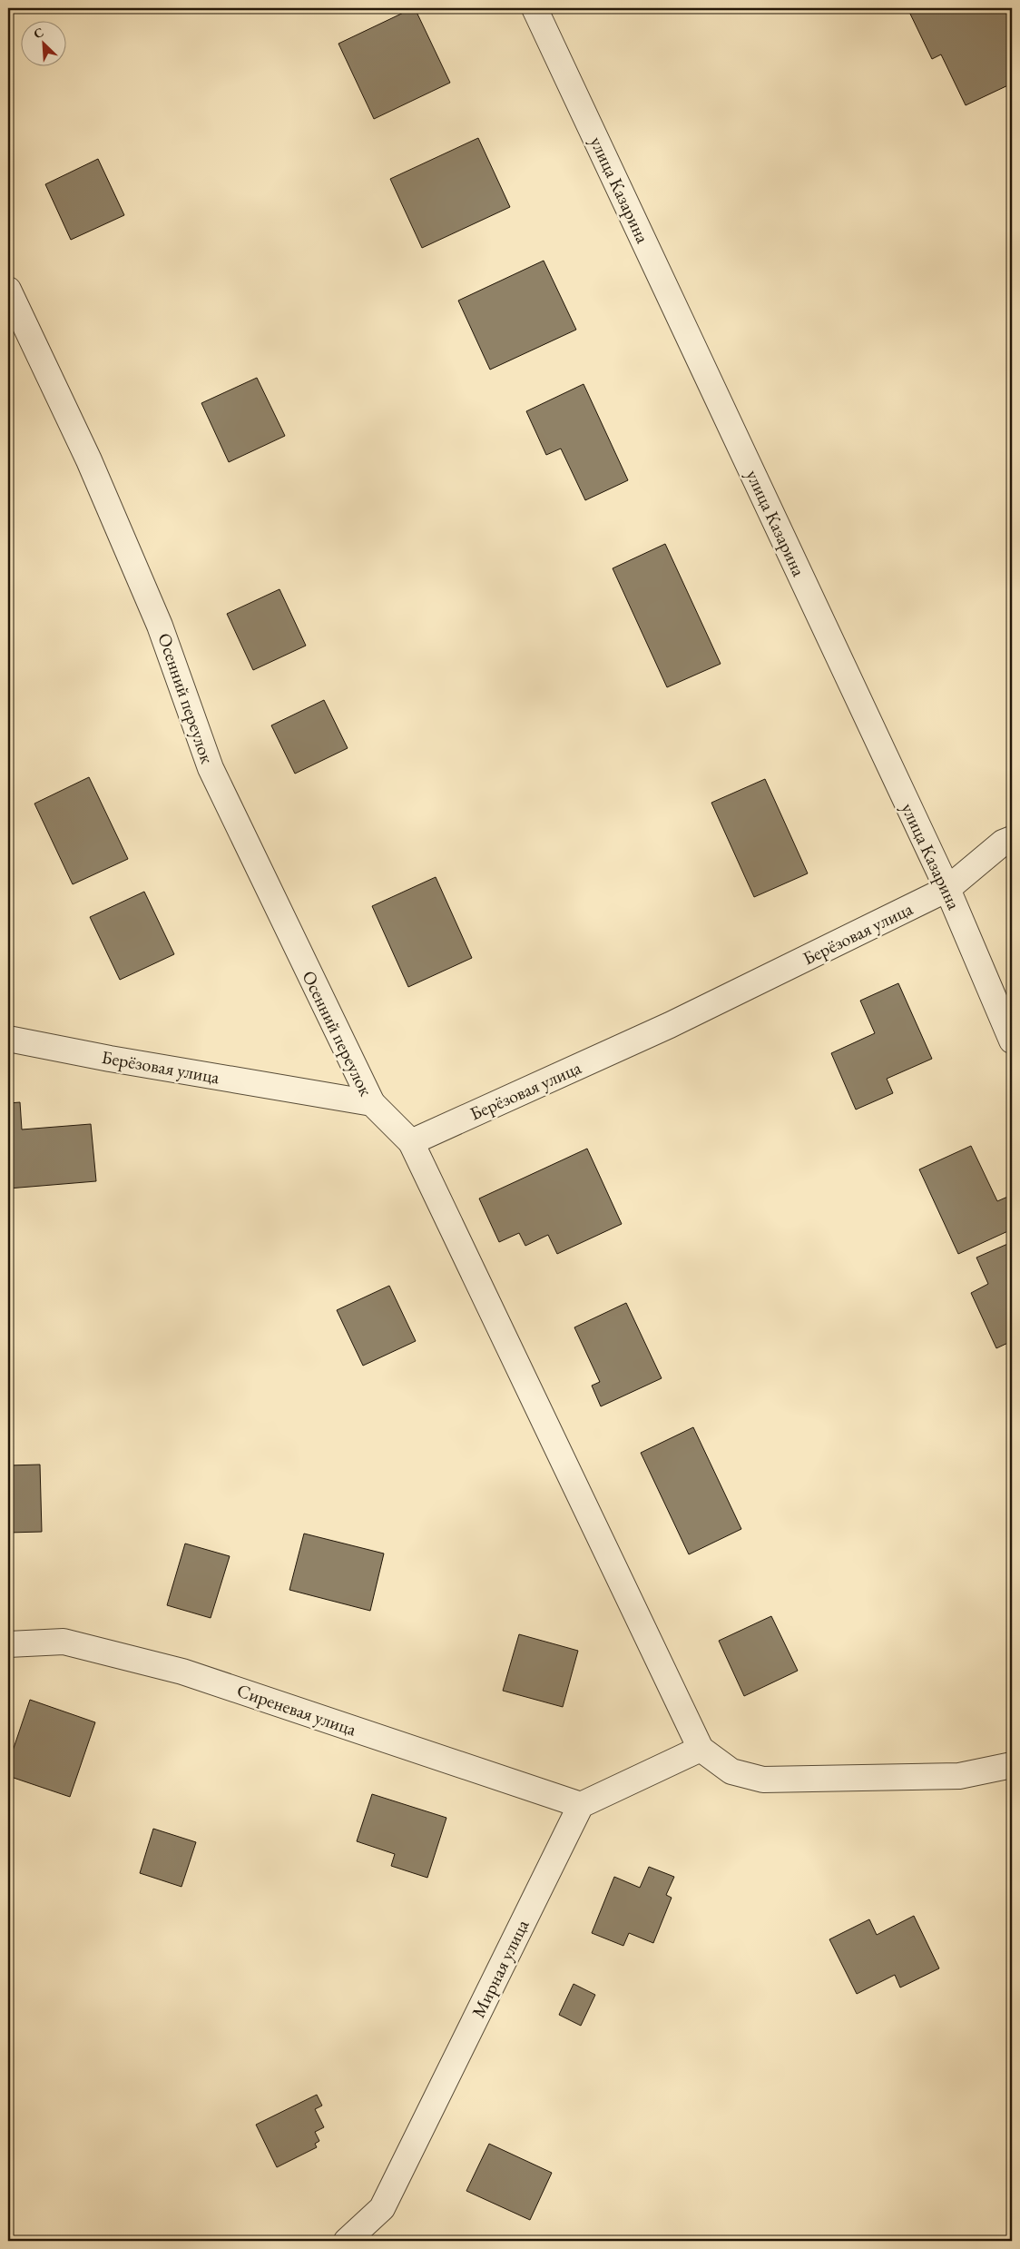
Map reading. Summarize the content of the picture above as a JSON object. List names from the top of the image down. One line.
{"streets":{"street":["улица Казарина","Осенний переулок","Берёзовая улица","Сиреневая улица","Мирная улица"]},"crossings":[["улица Казарина","Берёзовая улица"],["Осенний переулок","Берёзовая улица"],["Сиреневая улица","Мирная улица"]],"north":"top left"}
